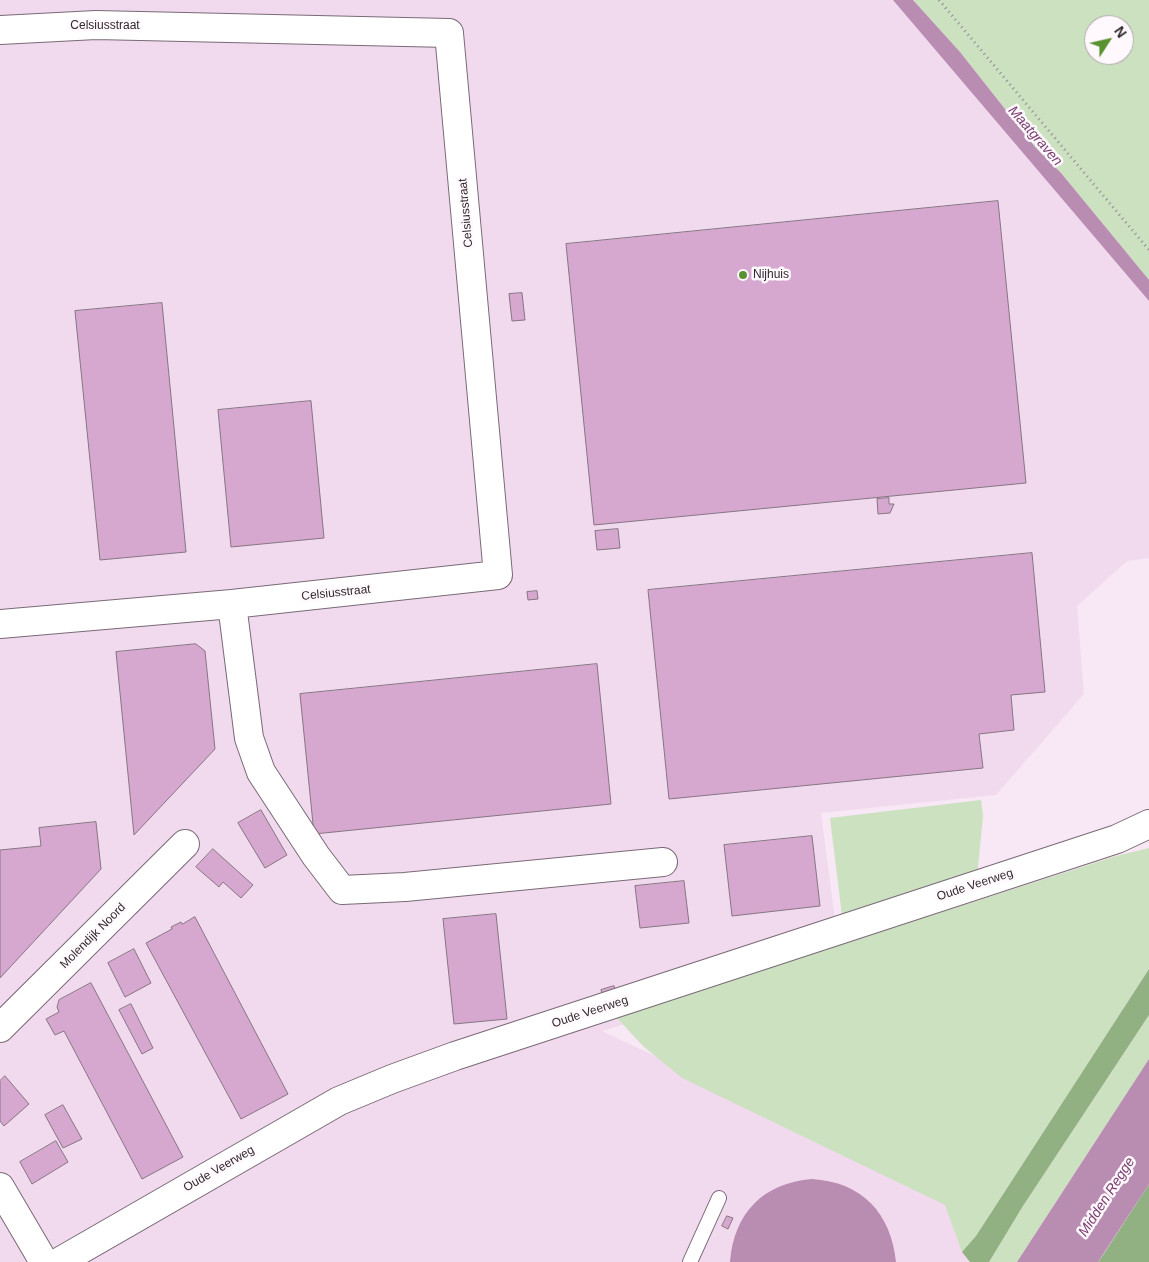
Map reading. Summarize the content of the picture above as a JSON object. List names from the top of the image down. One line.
{"streets":{"street":["Celsiusstraat","Oude Veerweg","Molendijk Noord"]},"water":["Maatgraven","Midden Regge"],"places":["Nijhuis"],"north":"top right"}
